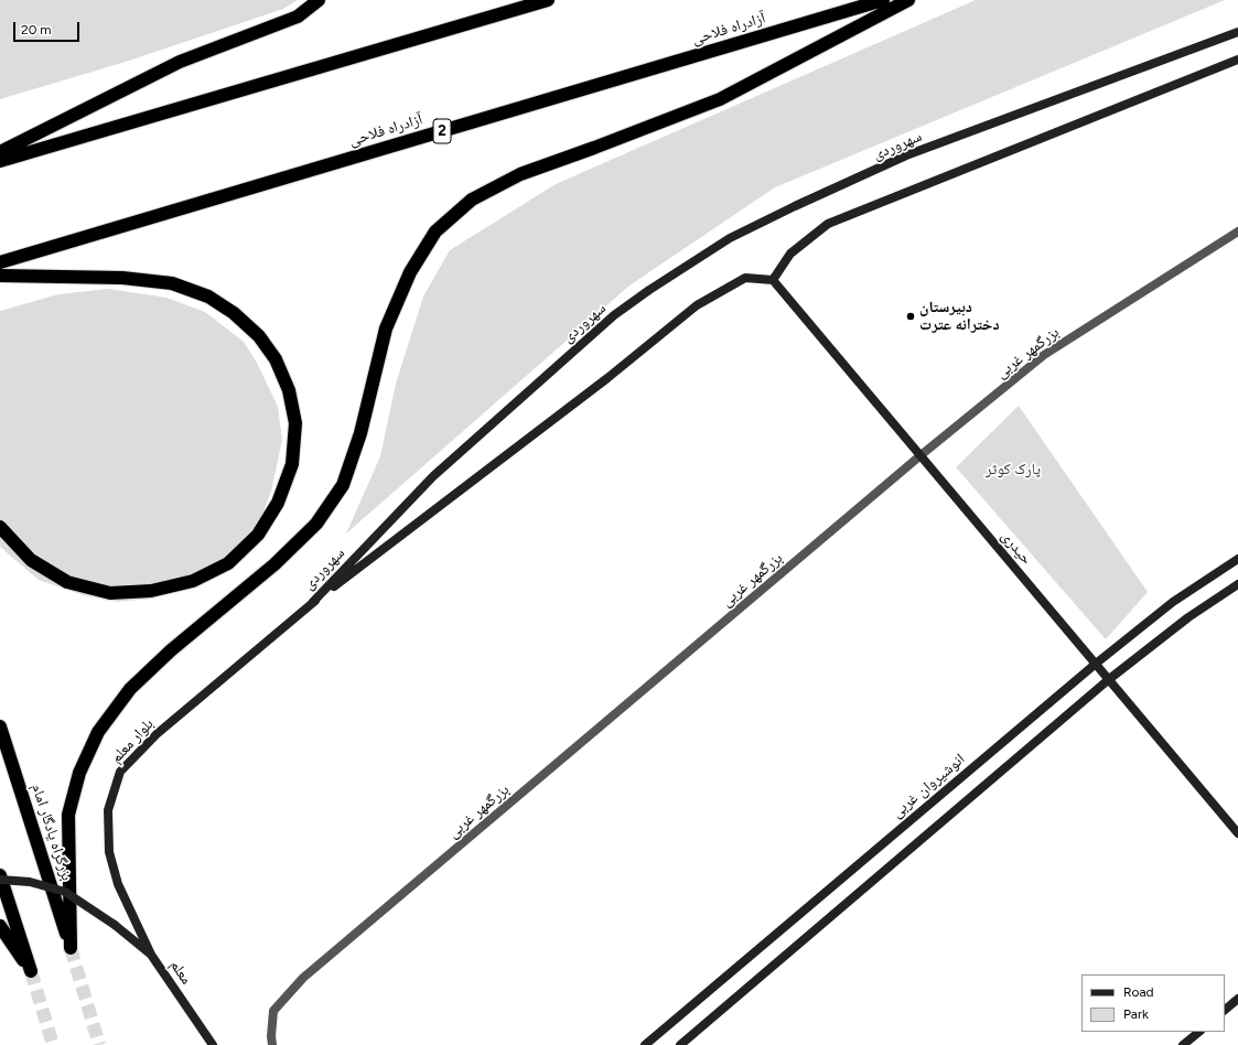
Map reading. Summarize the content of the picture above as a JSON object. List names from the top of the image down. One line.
{"streets":{"highway":["آزادراه فلاحی","2","بزرگراه یادگار امام"],"main road":["سهروردی","حیدری","بلوار معلم","انوشیروان غربی","معلم"],"street":["بزرگمهر غربی"]},"crossings":[["سهروردی","حیدری"],["سهروردی","بلوار معلم"],["بزرگمهر غربی","حیدری"],["حیدری","انوشیروان غربی"],["بلوار معلم","معلم"]],"parks":["پارک کوثر"],"places":["دبیرستان دخترانه عترت"],"legend":["Road","Park"],"scale_bar":"20 m"}
